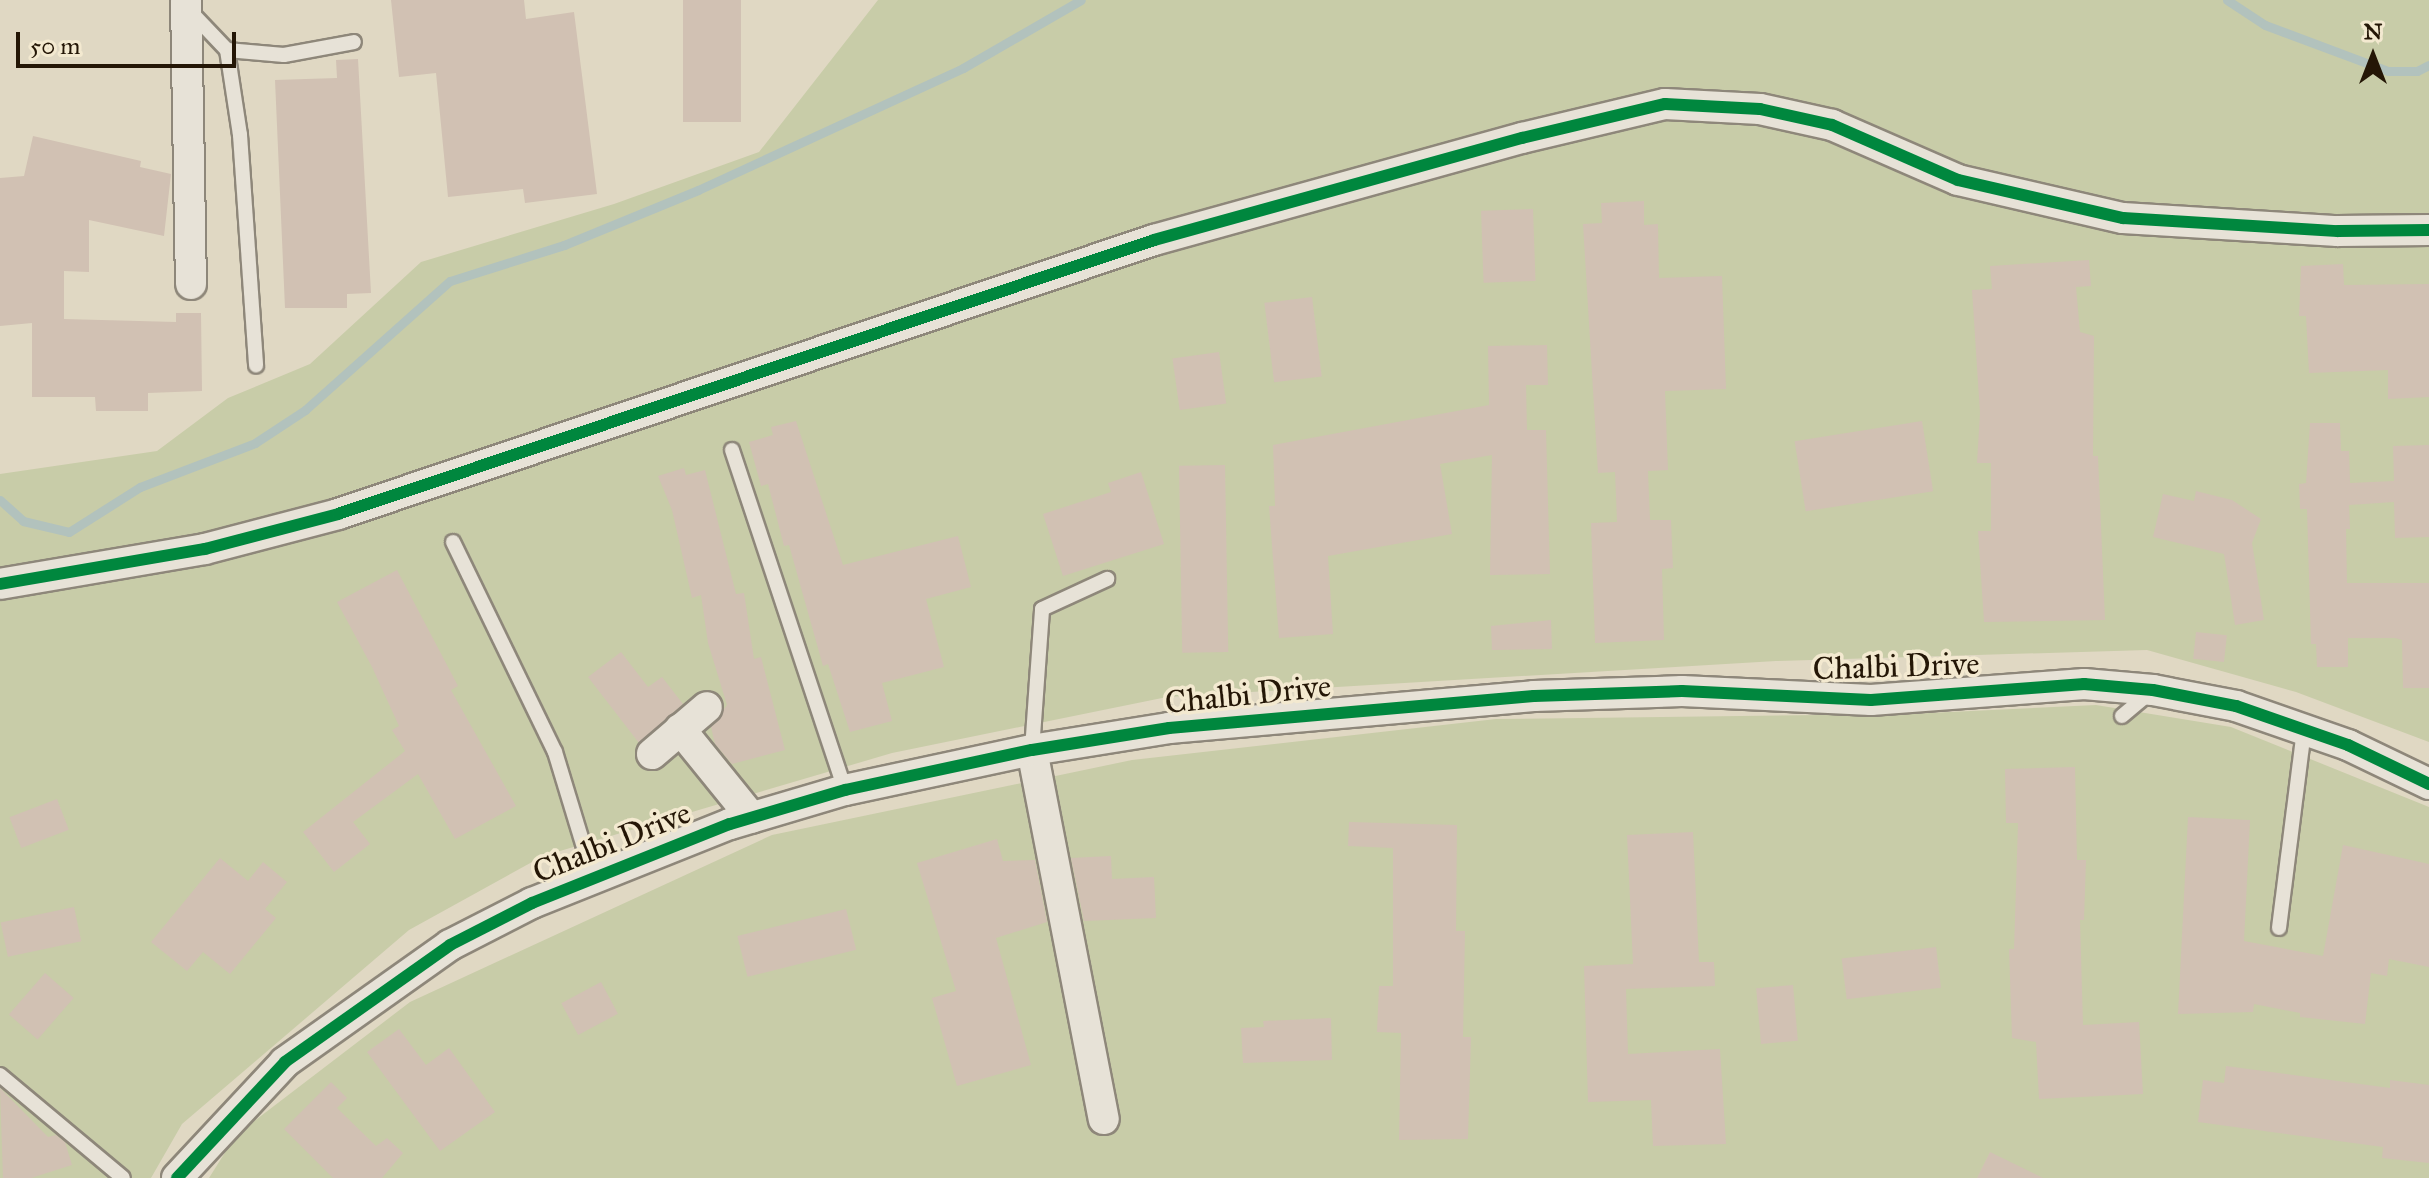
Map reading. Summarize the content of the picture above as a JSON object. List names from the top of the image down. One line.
{"streets":{"street":["Chalbi Drive"]},"scale_bar":"50 m","north":"top"}
